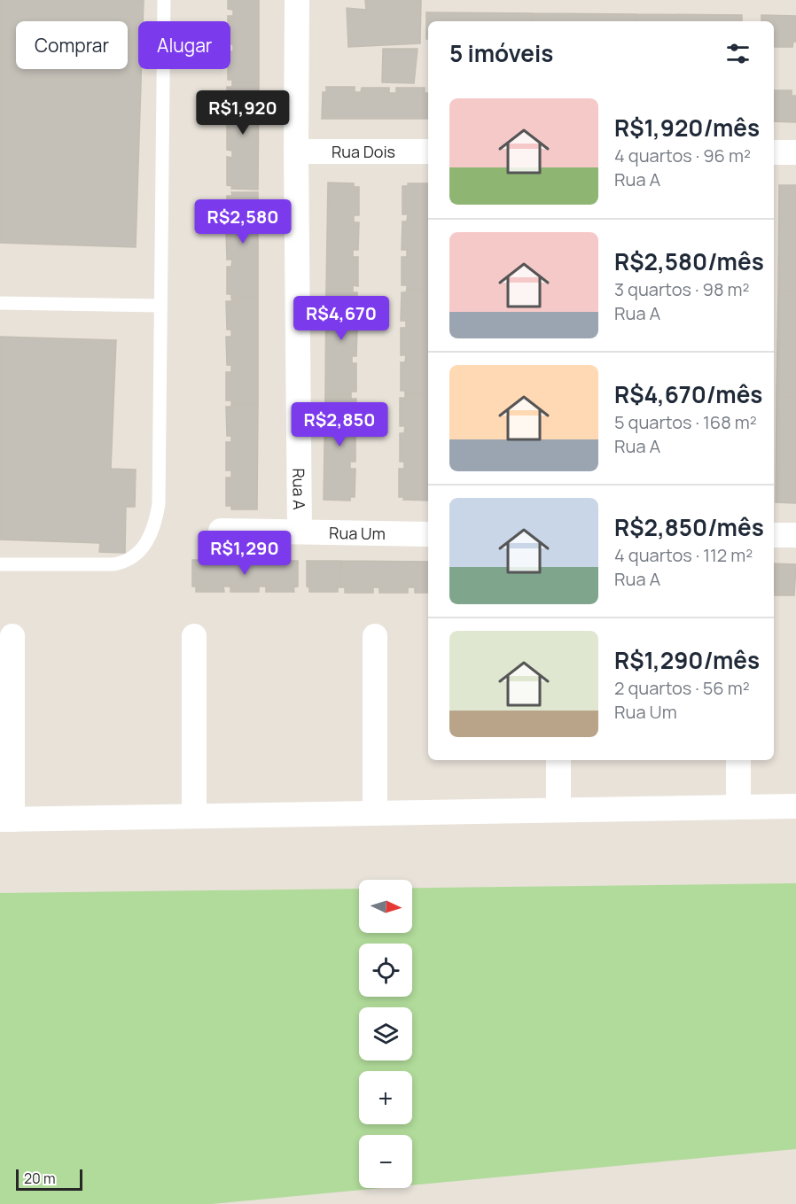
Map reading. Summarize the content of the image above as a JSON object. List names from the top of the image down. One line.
{"streets":{"street":["Rua Dois","Rua A","Rua Um"]},"crossings":[["Rua Dois","Rua A"],["Rua A","Rua Um"]],"scale_bar":"20 m","north":"right","page":{"chip":["Comprar","Alugar"],"heading":"5 imóveis","list":[{"name":"R$1,920/mês","note":"4 quartos · 96 m² · Rua A"},{"name":"R$2,580/mês","note":"3 quartos · 98 m² · Rua A"},{"name":"R$4,670/mês","note":"5 quartos · 168 m² · Rua A"},{"name":"R$2,850/mês","note":"4 quartos · 112 m² · Rua A"},{"name":"R$1,290/mês","note":"2 quartos · 56 m² · Rua Um"}],"price":["R$1,920","R$2,580","R$4,670","R$2,850","R$1,290"],"map_buttons":["+","−"],"scale":"20 m"}}
